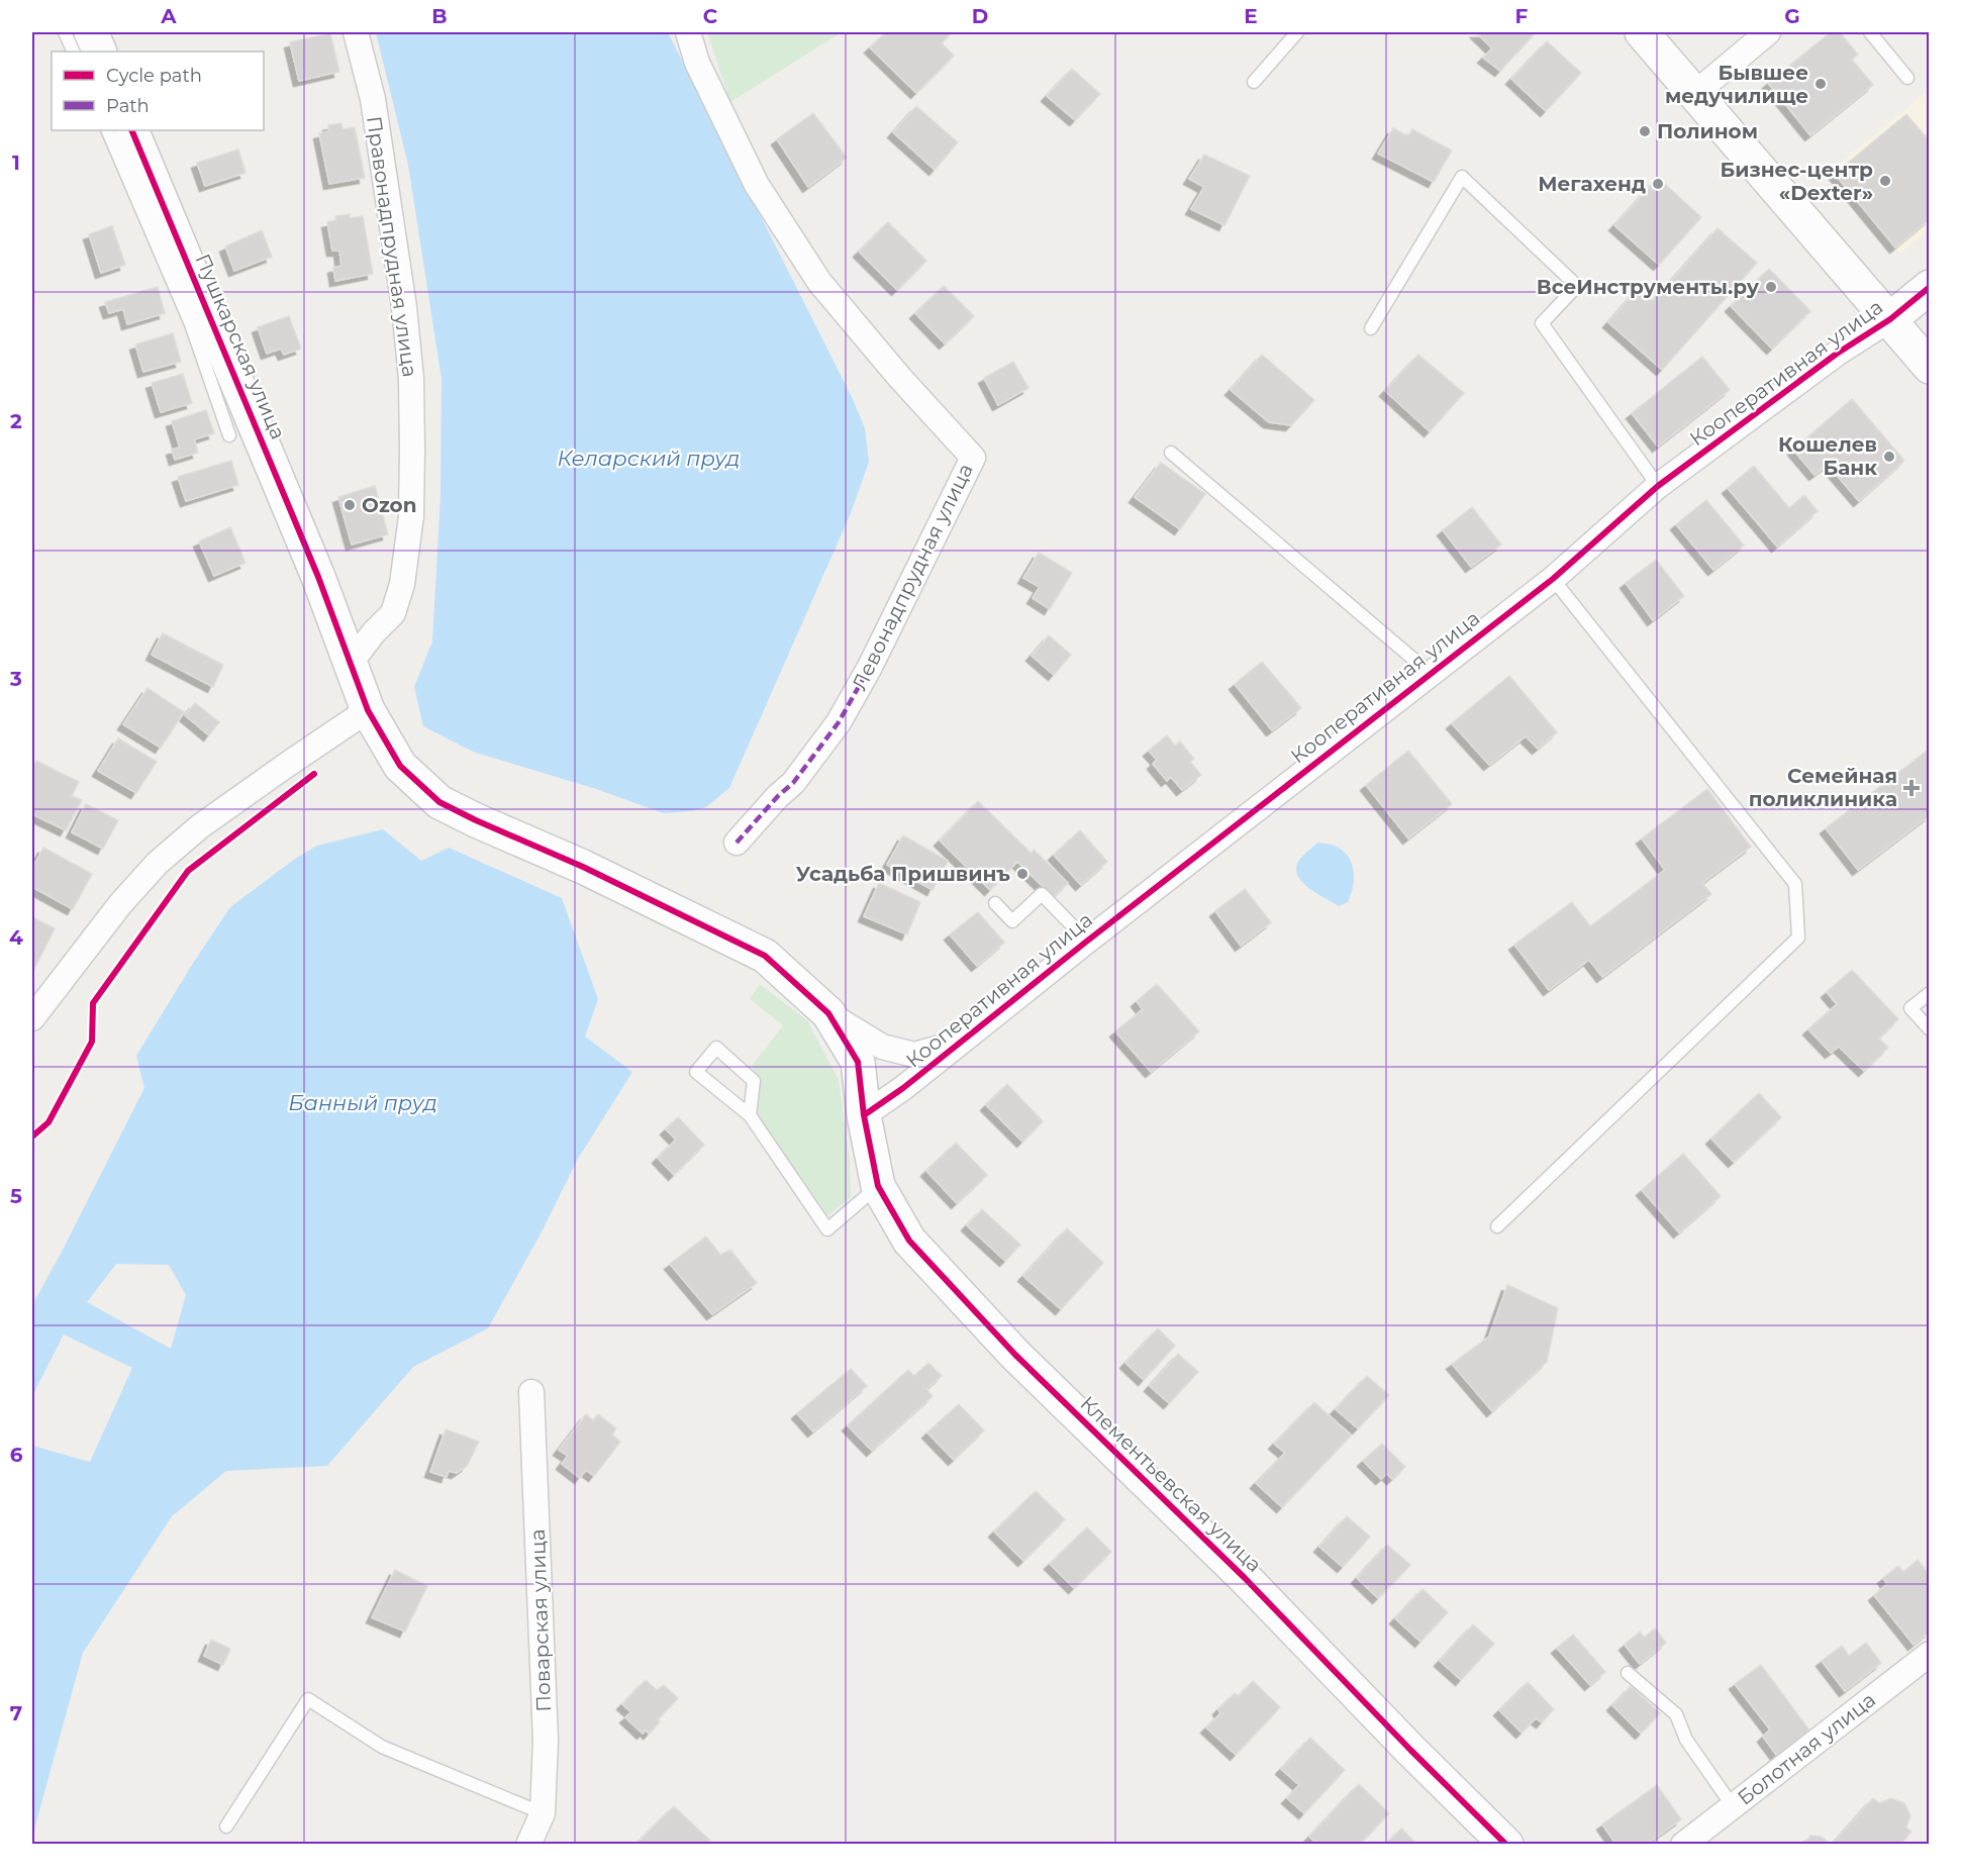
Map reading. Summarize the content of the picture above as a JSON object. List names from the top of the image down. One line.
{"streets":{"street":["Правонадпрудная улица","Пушкарская улица","Кооперативная улица","Левонадпрудная улица","Клементьевская улица","Поварская улица","Болотная улица"]},"crossings":[["Правонадпрудная улица","Пушкарская улица"],["Пушкарская улица","Клементьевская улица"],["Кооперативная улица","Клементьевская улица"]],"water":["Келарский пруд","Банный пруд"],"places":{"other":["Бывшее медучилище","Полином","Бизнес-центр «Dexter»","Мегахенд","ВсеИнструменты.ру","Кошелев Банк","Ozon","Усадьба Пришвинъ"],"health":["Семейная поликлиника"]},"legend":["Cycle path","Path"],"grid":{"columns":["A","B","C","D","E","F","G"],"rows":["1","2","3","4","5","6","7"]}}
